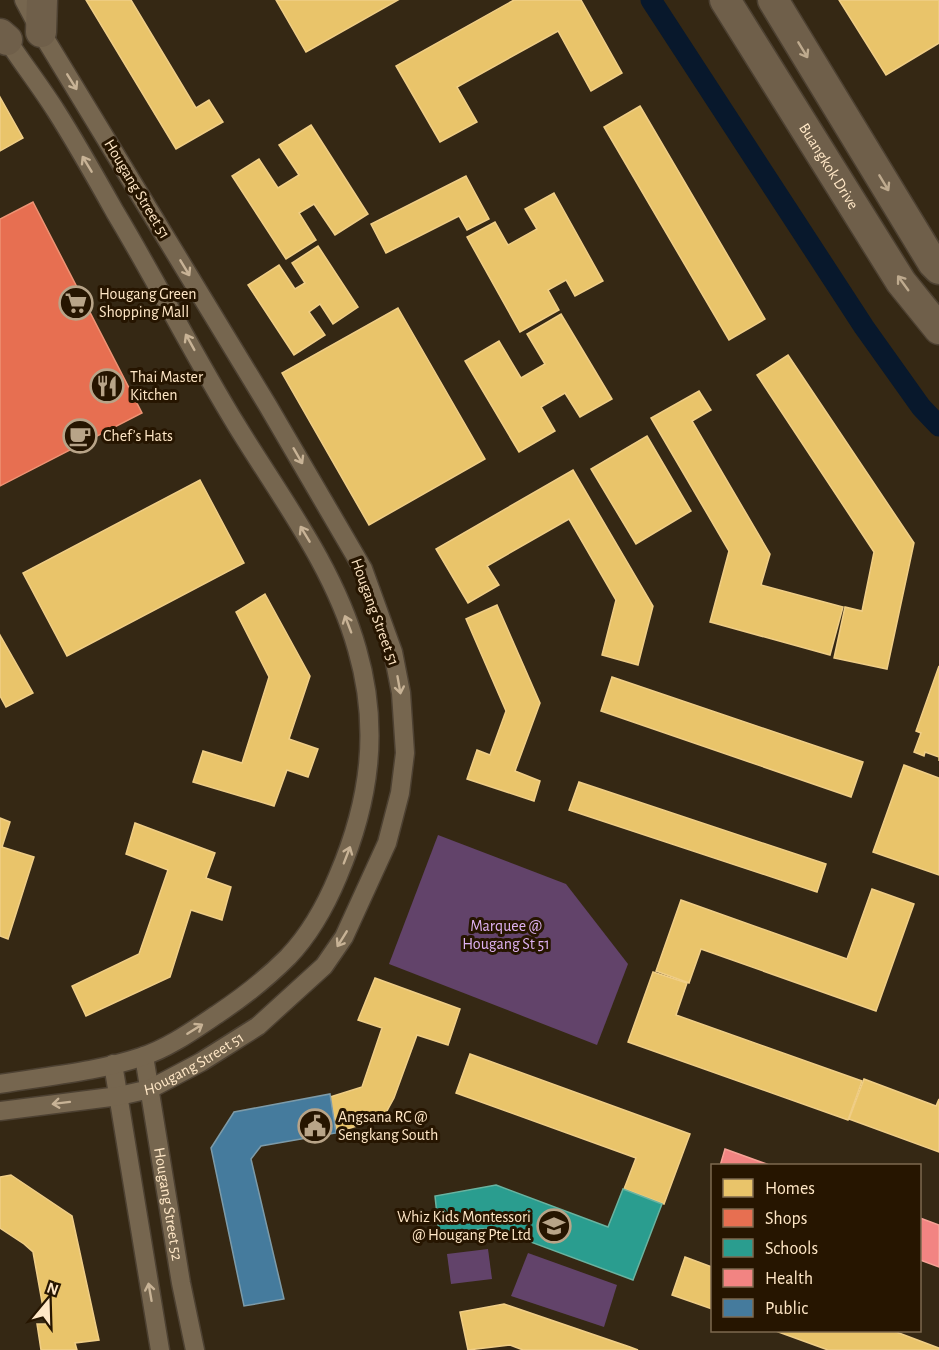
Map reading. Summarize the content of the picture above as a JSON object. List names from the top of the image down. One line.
{"streets":{"main road":["Buangkok Drive"],"street":["Hougang Street 51","Hougang Street 52"]},"crossings":[["Hougang Street 51","Hougang Street 52"]],"parks":["Marquee @ Hougang St 51"],"places":{"supermarket":["Hougang Green Shopping Mall"],"restaurant":["Thai Master Kitchen"],"cafe":["Chef’s Hats"],"public building":["Angsana RC @ Sengkang South"],"school or university":["Whiz Kids Montessori @ Hougang Pte Ltd"]},"legend":["Homes","Shops","Schools","Health","Public"],"north":"top"}
